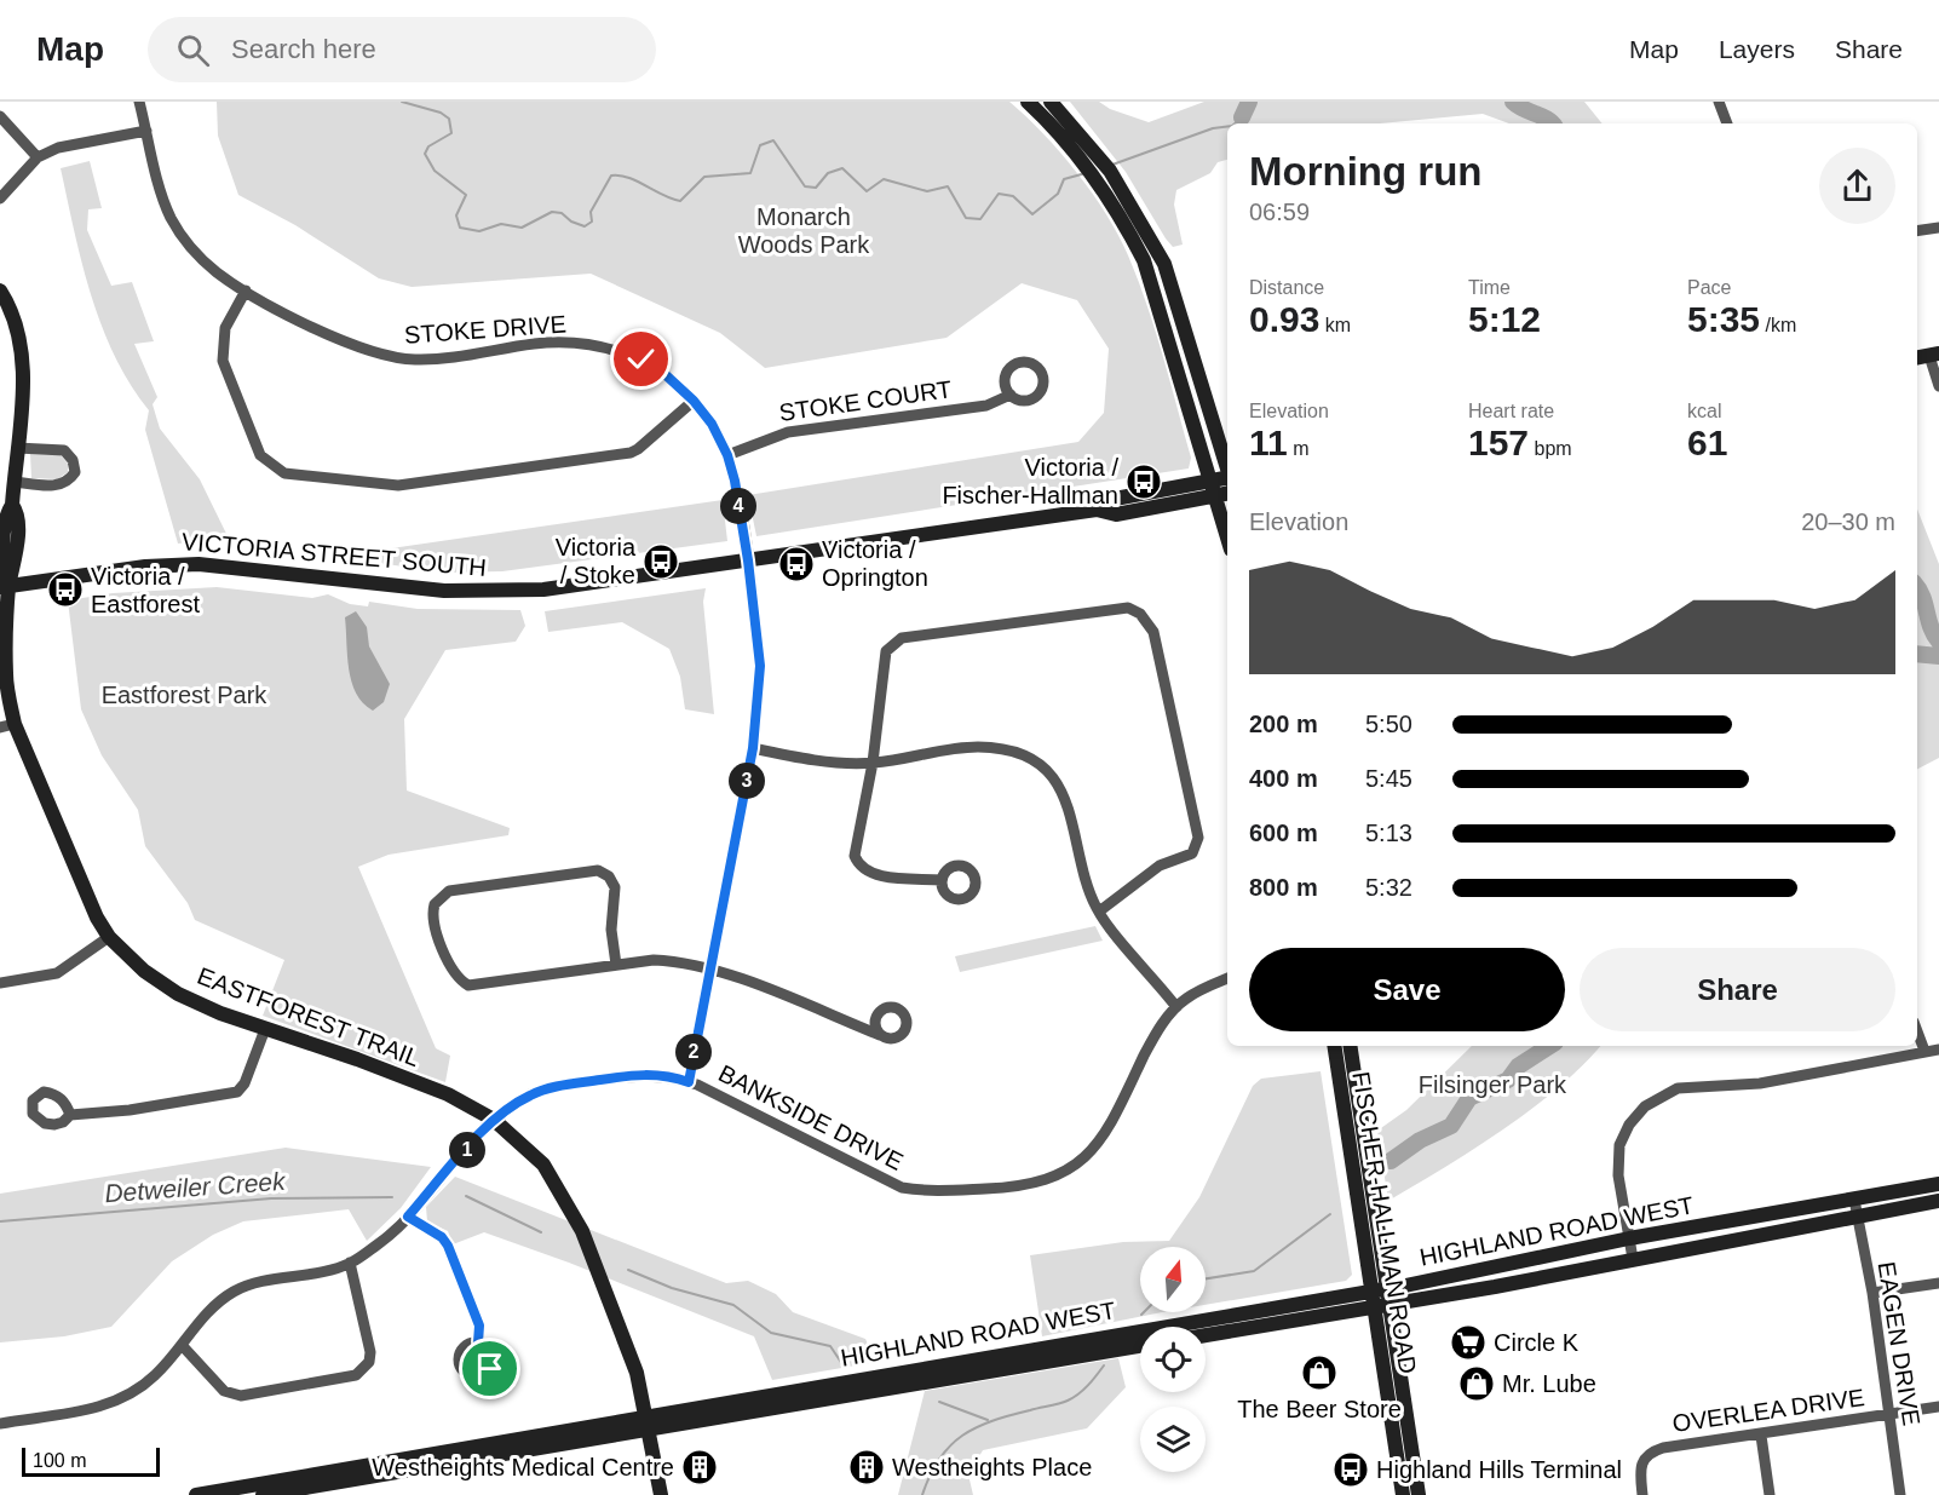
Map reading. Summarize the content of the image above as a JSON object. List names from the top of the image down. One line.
{"streets":{"main road":["VICTORIA STREET SOUTH","EASTFOREST TRAIL","FISCHER-HALLMAN ROAD","HIGHLAND ROAD WEST"],"street":["STOKE DRIVE","STOKE COURT","BANKSIDE DRIVE","EAGEN DRIVE","OVERLEA DRIVE"]},"crossings":[["STOKE DRIVE","STOKE COURT"],["STOKE DRIVE","VICTORIA STREET SOUTH"],["STOKE DRIVE","BANKSIDE DRIVE"],["VICTORIA STREET SOUTH","EASTFOREST TRAIL"],["EASTFOREST TRAIL","BANKSIDE DRIVE"],["EASTFOREST TRAIL","HIGHLAND ROAD WEST"],["FISCHER-HALLMAN ROAD","HIGHLAND ROAD WEST"],["HIGHLAND ROAD WEST","EAGEN DRIVE"],["EAGEN DRIVE","OVERLEA DRIVE"]],"water":["Detweiler Creek"],"parks":["Monarch Woods Park","Eastforest Park","Filsinger Park"],"places":{"bus stop":["Victoria / Fischer-Hallman","Victoria / Stoke","Victoria / Oprington","Victoria / Eastforest","Highland Hills Terminal"],"supermarket":["Circle K"],"shop":["The Beer Store","Mr. Lube"],"building":["Westheights Medical Centre","Westheights Place"]},"scale_bar":"100 m","north":"top","page":{"header":"Map","search":"Search here","nav":["Map","Layers","Share"],"heading":["Morning run","06:59"],"stats":[["Distance","0.93 km"],["Time","5:12"],["Pace","5:35 /km"],["Elevation","11 m"],["Heart rate","157 bpm"],["kcal","61"]],"pins":["4","3","2","1"],"chart":["Elevation","20–30 m"],"list":[{"name":"200 m","note":"5:50"},{"name":"400 m","note":"5:45"},{"name":"600 m","note":"5:13"},{"name":"800 m","note":"5:32"}],"buttons":["Save","Share"],"scale":"100 m"}}
